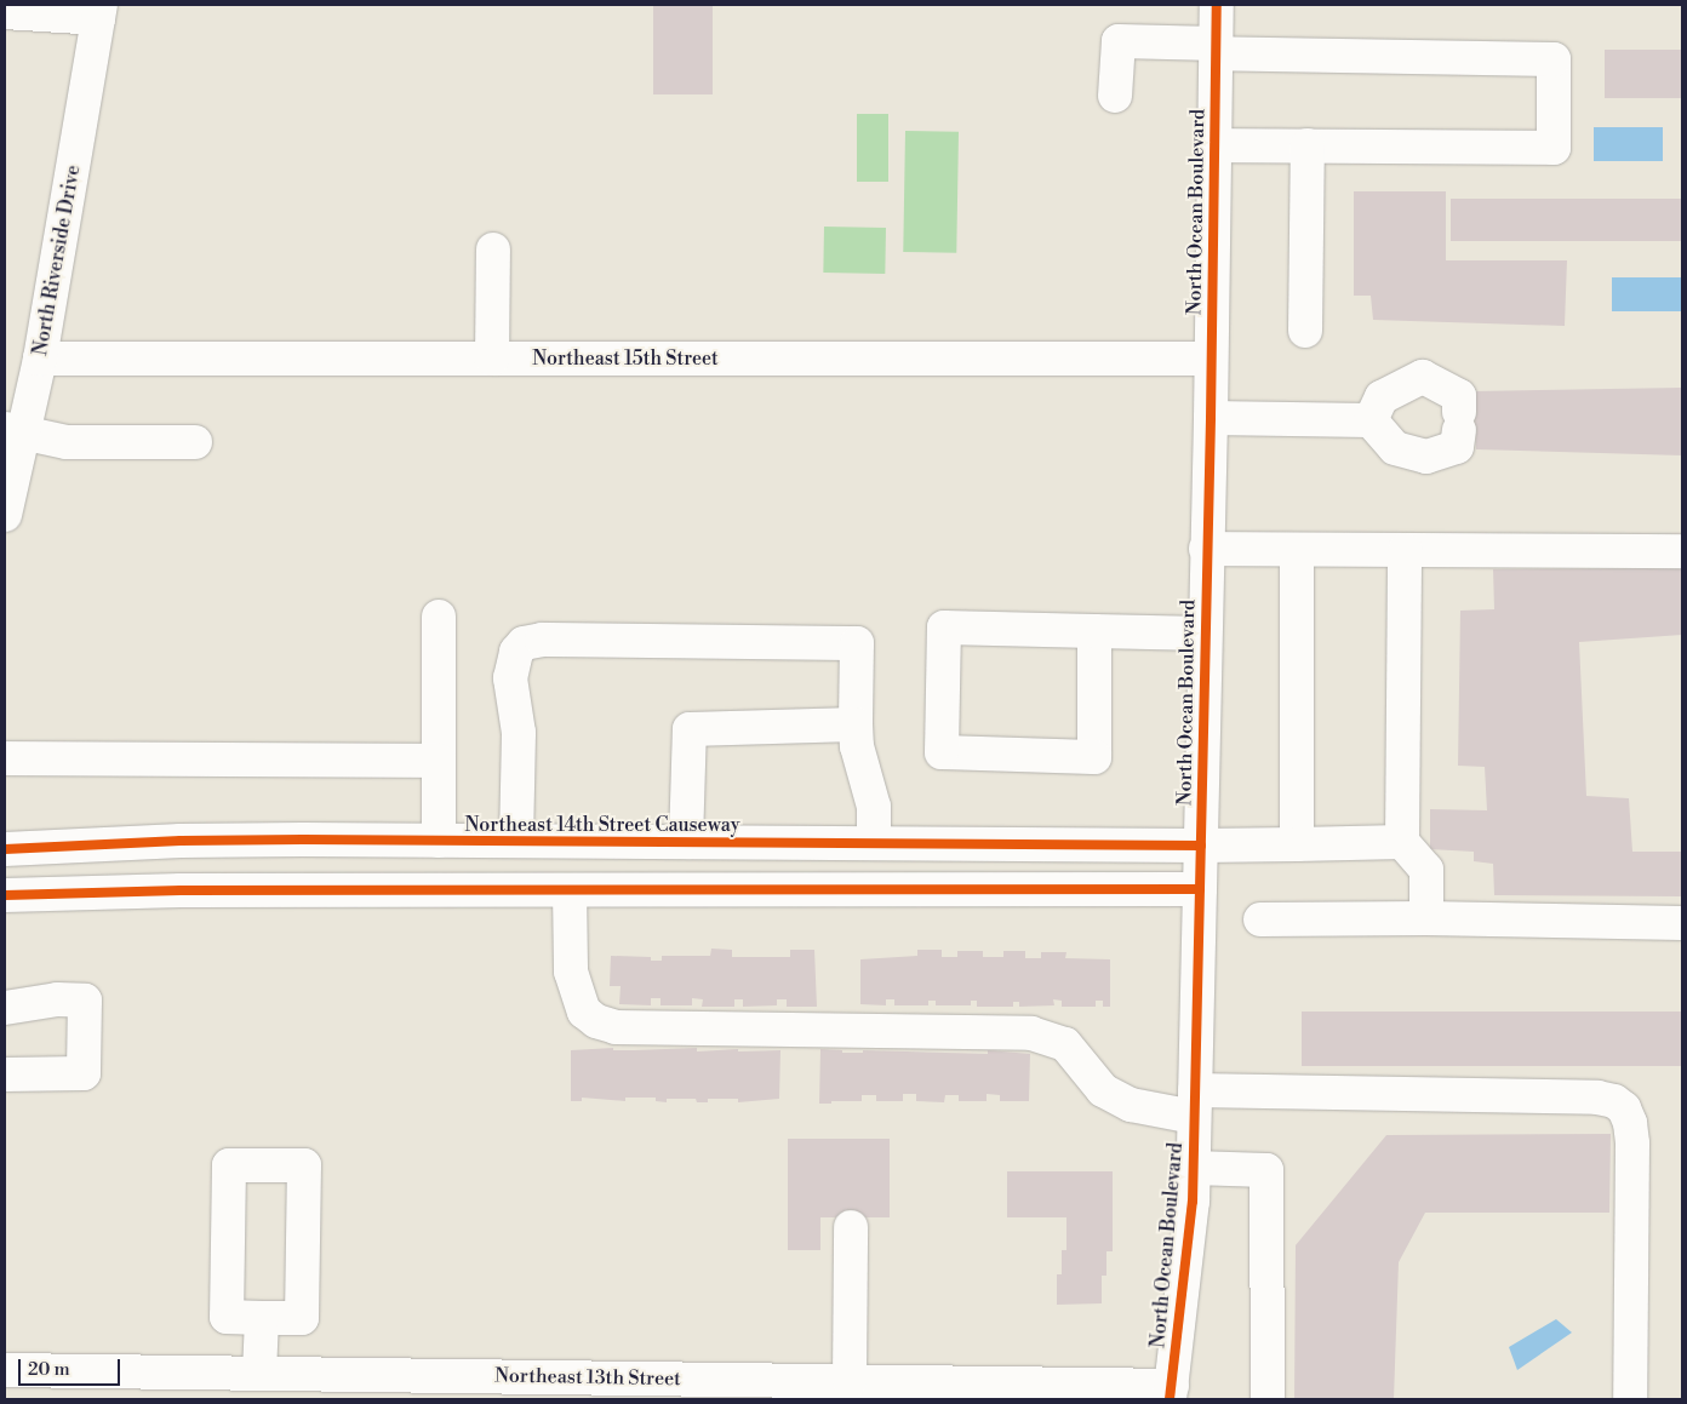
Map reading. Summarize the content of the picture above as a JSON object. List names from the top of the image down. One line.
{"streets":{"main road":["North Ocean Boulevard","North Riverside Drive","Northeast 15th Street","Northeast 14th Street Causeway","Northeast 13th Street"]},"crossings":[["North Ocean Boulevard","Northeast 15th Street"],["North Ocean Boulevard","Northeast 14th Street Causeway"],["North Ocean Boulevard","Northeast 13th Street"],["North Riverside Drive","Northeast 15th Street"]],"scale_bar":"20 m"}
